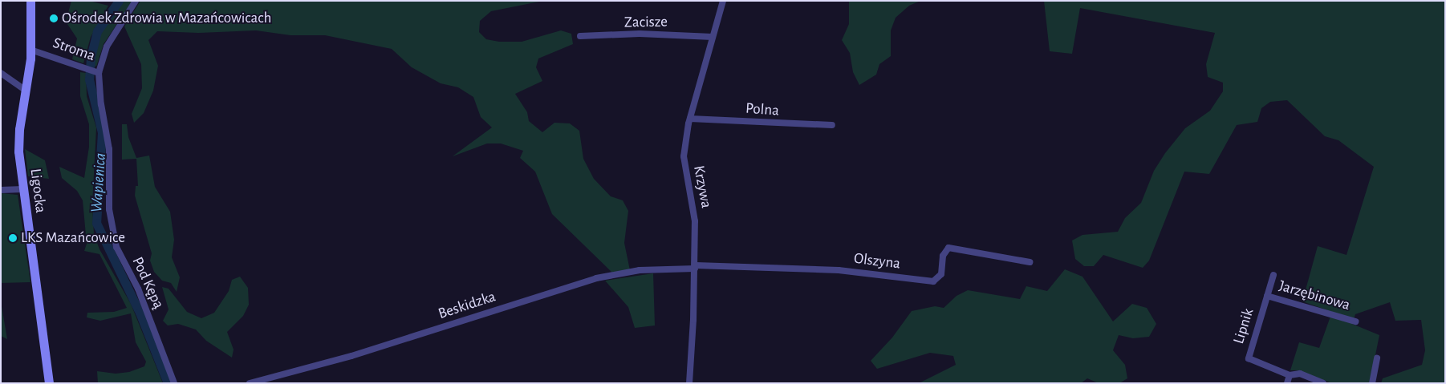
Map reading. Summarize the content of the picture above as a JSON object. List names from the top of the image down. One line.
{"streets":{"street":["Zacisze","Stroma","Polna","Krzywa","Ligocka","Olszyna","Pod Kępą","Jarzębinowa","Beskidzka","Lipnik"]},"crossings":[["Zacisze","Krzywa"],["Stroma","Ligocka"],["Stroma","Pod Kępą"],["Polna","Krzywa"],["Krzywa","Olszyna"],["Krzywa","Beskidzka"],["Olszyna","Beskidzka"],["Jarzębinowa","Lipnik"]],"water":["Wapienica"],"places":["Ośrodek Zdrowia w Mazańcowicach","LKS Mazańcowice"]}
